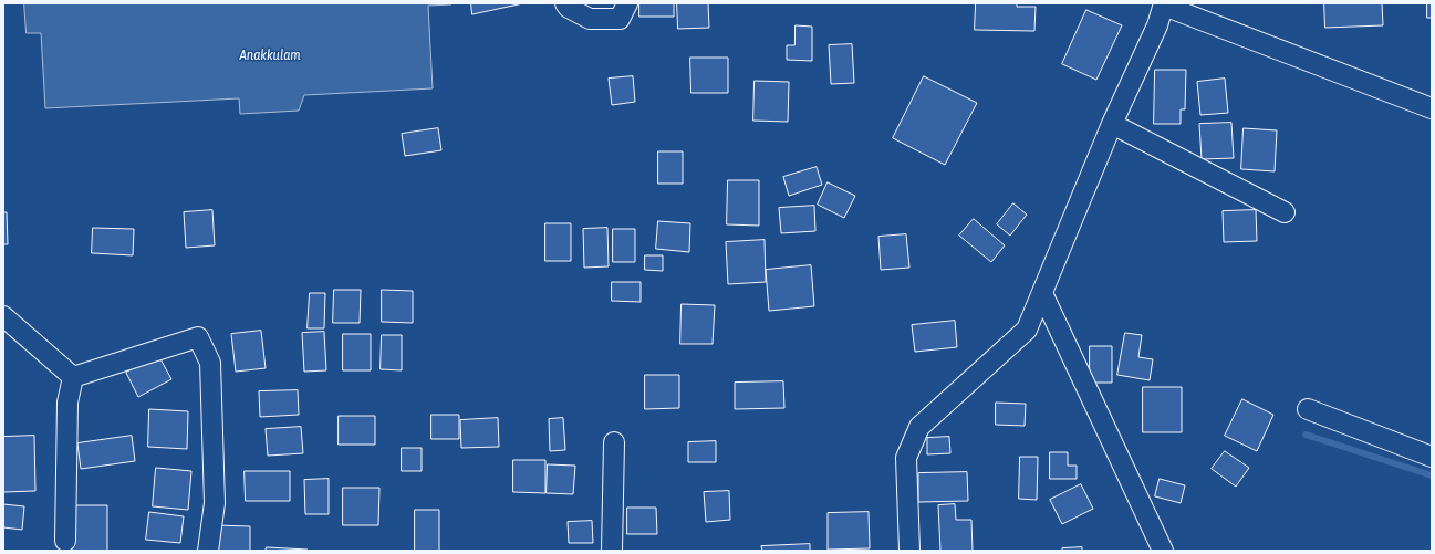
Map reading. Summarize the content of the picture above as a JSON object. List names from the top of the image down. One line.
{"water":["Anakkulam"]}
